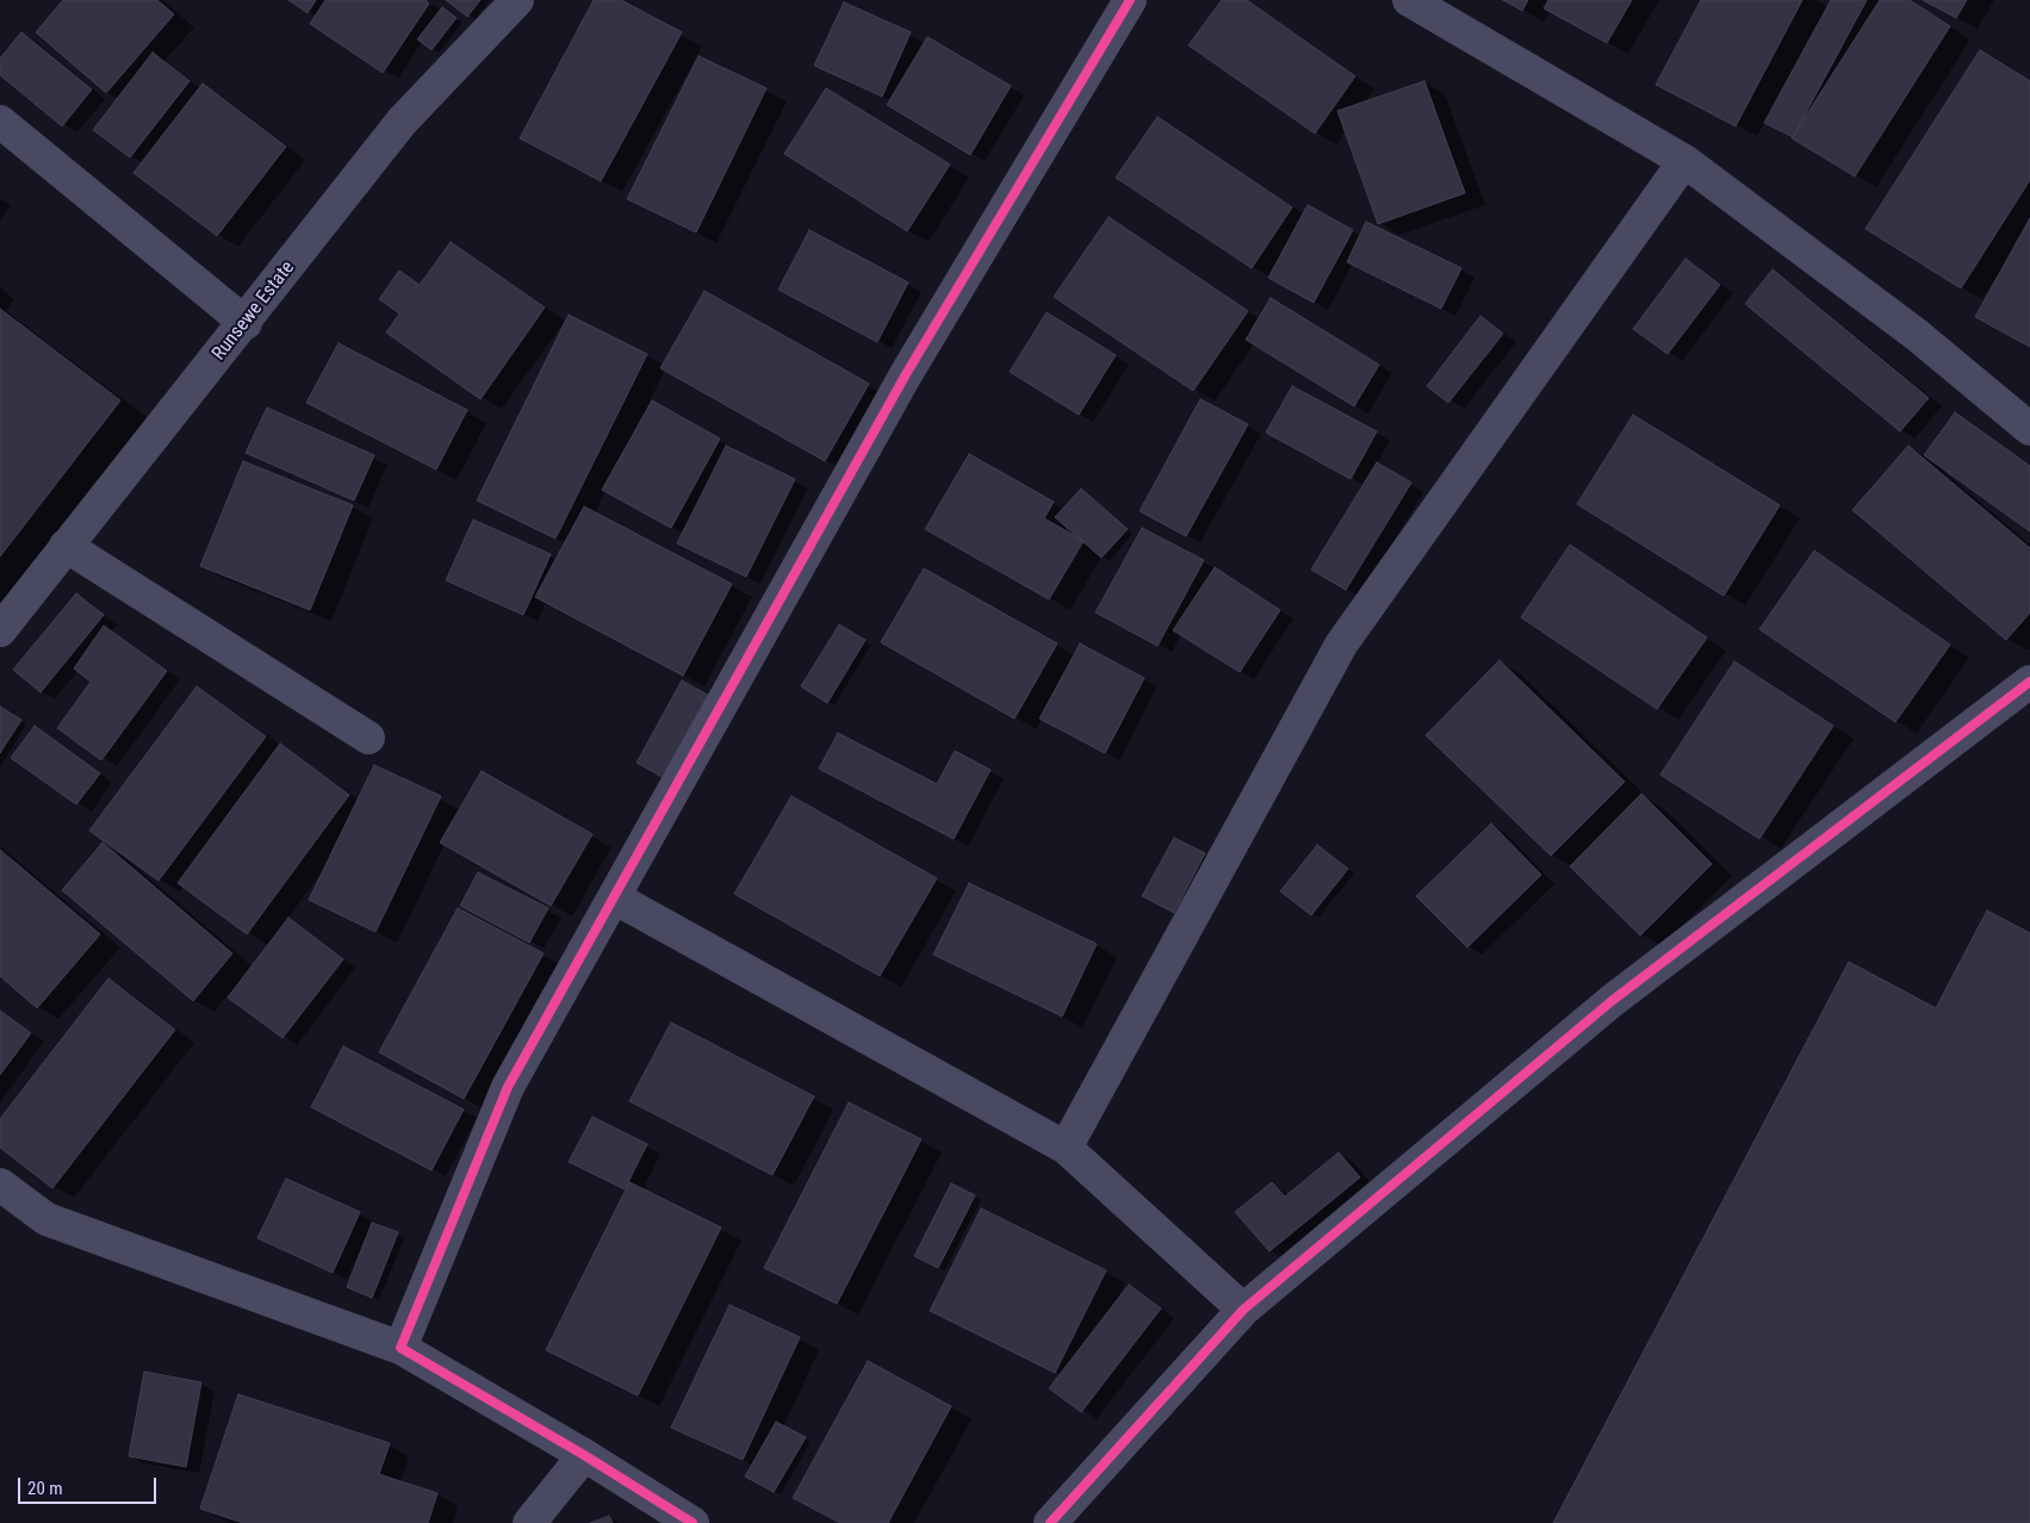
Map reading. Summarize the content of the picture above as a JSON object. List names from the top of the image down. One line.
{"streets":{"street":["Runsewe Estate"]},"scale_bar":"20 m"}
